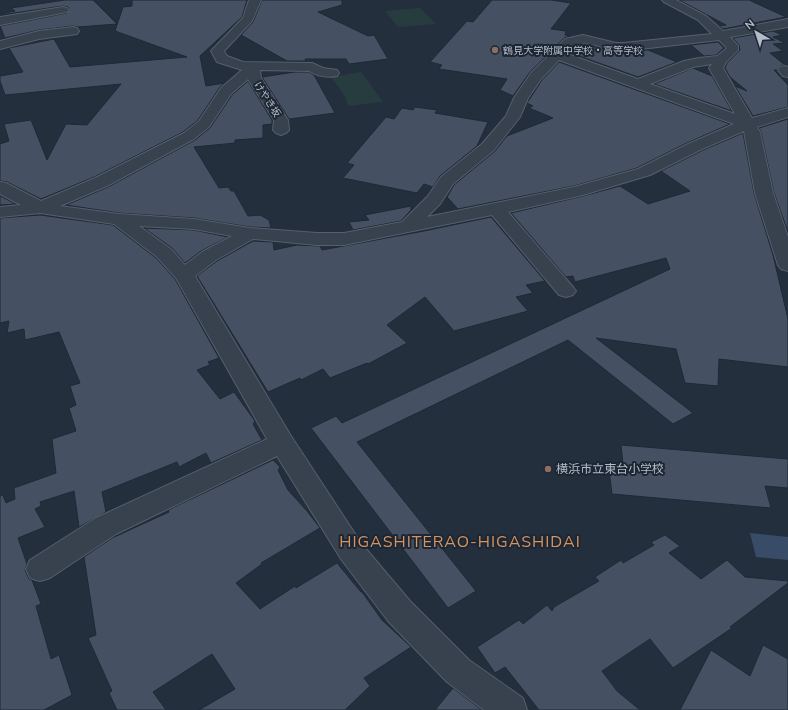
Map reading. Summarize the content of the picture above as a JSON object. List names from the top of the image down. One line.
{"streets":{"street":["けやき坂"]},"districts":["HIGASHITERAO-HIGASHIDAI"],"places":["鶴見大学附属中学校・高等学校","横浜市立東台小学校"],"north":"top left"}
